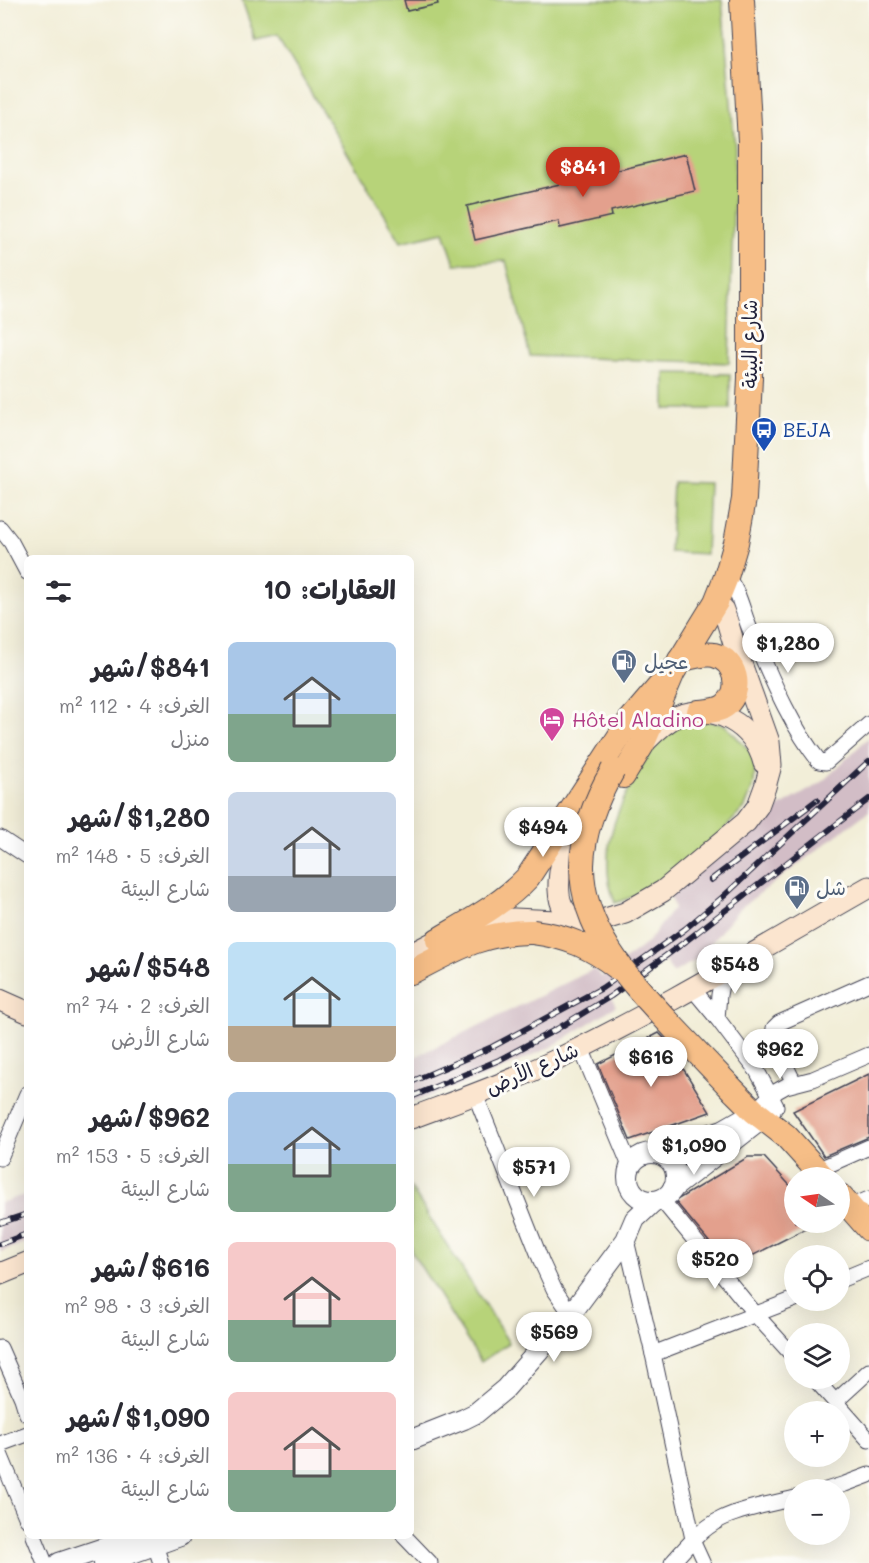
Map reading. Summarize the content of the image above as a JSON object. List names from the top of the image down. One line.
{"streets":{"main road":["شارع البيئة","شارع الأرض"]},"places":{"bus stop":["BEJA"],"fuel station":["عجيل","شل"],"hotel":["Hôtel Aladino"]},"north":"left","page":{"price":["$841","$1,280","$494","$548","$962","$616","$1,090","$571","$520","$569"],"heading":"العقارات: 10","list":[{"name":"$841/شهر","note":"الغرف: 4 · 112 m² · منزل"},{"name":"$1,280/شهر","note":"الغرف: 5 · 148 m² · شارع البيئة"},{"name":"$548/شهر","note":"الغرف: 2 · 74 m² · شارع الأرض"},{"name":"$962/شهر","note":"الغرف: 5 · 153 m² · شارع البيئة"},{"name":"$616/شهر","note":"الغرف: 3 · 98 m² · شارع البيئة"},{"name":"$1,090/شهر","note":"الغرف: 4 · 136 m² · شارع البيئة"}],"map_buttons":["+","−"]}}
